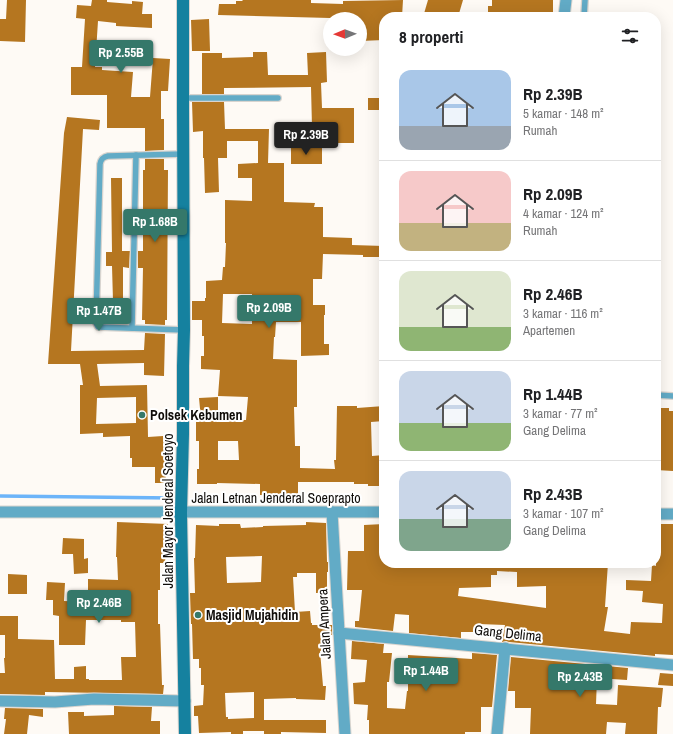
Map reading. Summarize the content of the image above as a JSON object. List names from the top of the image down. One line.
{"streets":{"main road":["Jalan Mayor Jenderal Soetoyo"],"street":["Jalan Letnan Jenderal Soeprapto","Jalan Ampera","Gang Delima"]},"crossings":[["Jalan Letnan Jenderal Soeprapto","Jalan Mayor Jenderal Soetoyo"],["Jalan Letnan Jenderal Soeprapto","Jalan Ampera"],["Jalan Ampera","Gang Delima"]],"places":["Polsek Kebumen","Masjid Mujahidin"],"north":"left","page":{"heading":"8 properti","price":["Rp 2.55B","Rp 2.39B","Rp 1.68B","Rp 2.09B","Rp 1.47B","Rp 2.46B","Rp 1.44B","Rp 2.43B"],"list":[{"name":"Rp 2.39B","note":"5 kamar · 148 m² · Rumah"},{"name":"Rp 2.09B","note":"4 kamar · 124 m² · Rumah"},{"name":"Rp 2.46B","note":"3 kamar · 116 m² · Apartemen"},{"name":"Rp 1.44B","note":"3 kamar · 77 m² · Gang Delima"},{"name":"Rp 2.43B","note":"3 kamar · 107 m² · Gang Delima"}]}}
